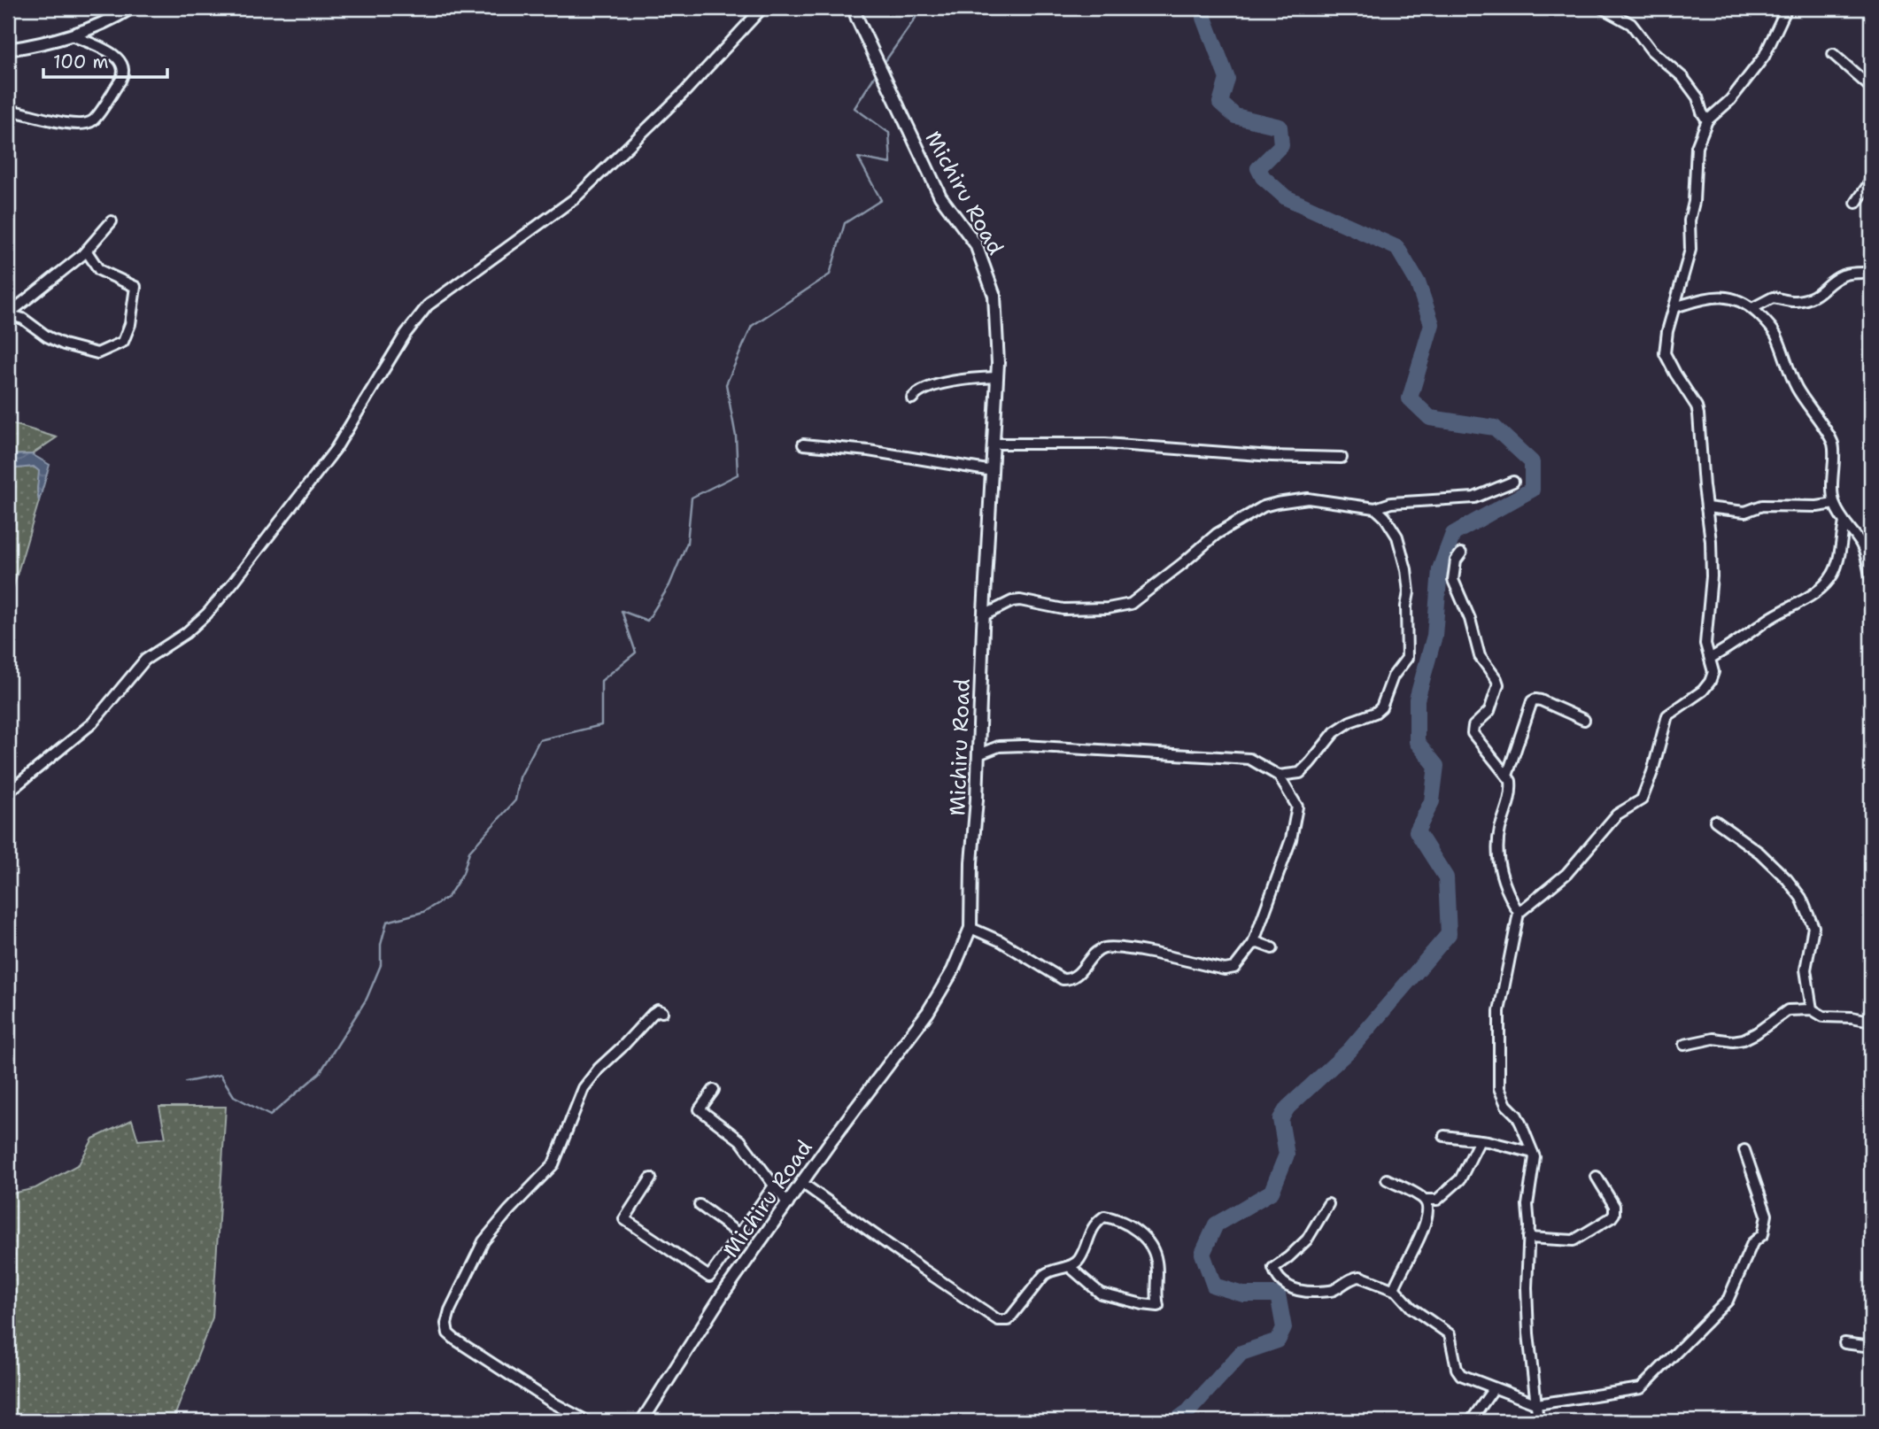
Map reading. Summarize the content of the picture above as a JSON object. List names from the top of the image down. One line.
{"streets":{"street":["Michiru Road"]},"scale_bar":"100 m"}
